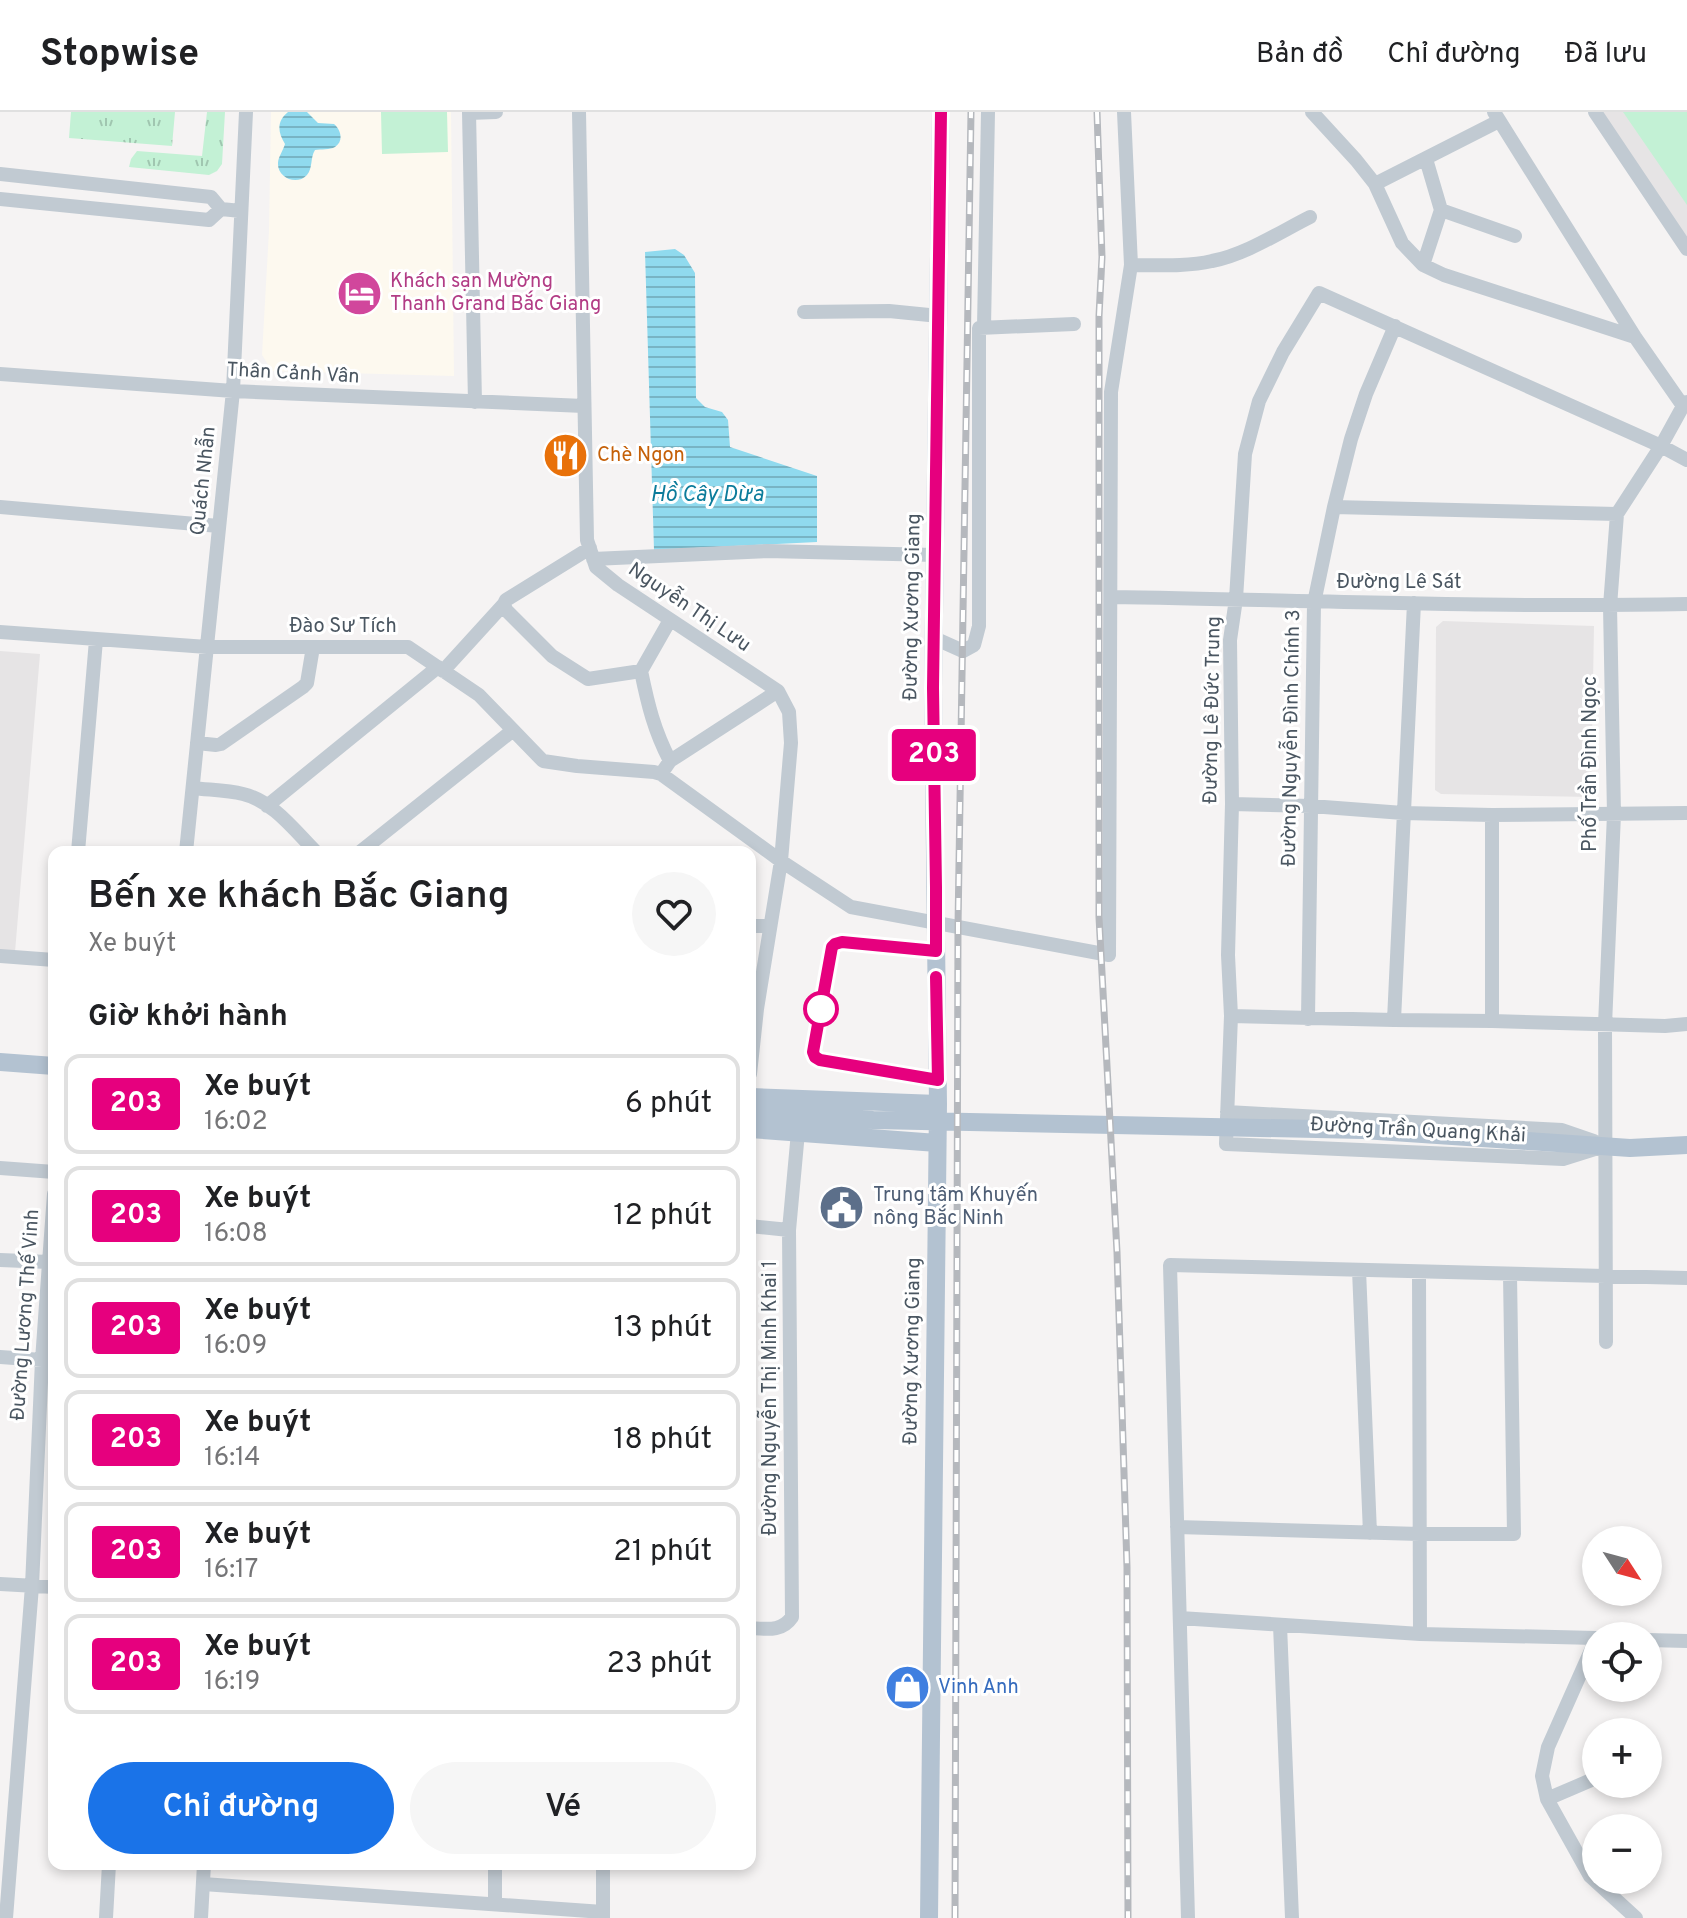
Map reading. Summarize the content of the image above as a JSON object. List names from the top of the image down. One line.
{"streets":{"main road":["Đường Xương Giang","Đường Trần Quang Khải"],"street":["Thân Cảnh Vân","Quách Nhẫn","Đường Lê Sát","Nguyễn Thị Lưu","Đào Sư Tích","Đường Lê Đức Trung","Đường Nguyễn Đình Chính 3","Phố Trần Đình Ngọc","Đường Lương Thế Vinh","Đường Nguyễn Thị Minh Khai 1"]},"crossings":[["Thân Cảnh Vân","Quách Nhẫn"],["Quách Nhẫn","Đào Sư Tích"],["Đường Lê Sát","Đường Lê Đức Trung"],["Đường Lê Sát","Đường Nguyễn Đình Chính 3"],["Đường Lê Sát","Phố Trần Đình Ngọc"],["Đường Lê Đức Trung","Đường Nguyễn Đình Chính 3"],["Đường Lê Đức Trung","Đường Trần Quang Khải"],["Phố Trần Đình Ngọc","Đường Trần Quang Khải"]],"water":["Hồ Cây Dừa"],"places":{"hotel":["Khách sạn Mường Thanh Grand Bắc Giang"],"restaurant":["Chè Ngon"],"public building":["Trung tâm Khuyến nông Bắc Ninh"],"shop":["Vinh Anh"]},"lines":["bus line 203"],"north":"bottom right","page":{"header":"Stopwise","nav":["Bản đồ","Chỉ đường","Đã lưu"],"on_map":"203","heading":[["Bến xe khách Bắc Giang","Xe buýt"],"Giờ khởi hành"],"list":[{"mark":"203","name":"Xe buýt","note":"16:02","value":"6 phút"},{"mark":"203","name":"Xe buýt","note":"16:08","value":"12 phút"},{"mark":"203","name":"Xe buýt","note":"16:09","value":"13 phút"},{"mark":"203","name":"Xe buýt","note":"16:14","value":"18 phút"},{"mark":"203","name":"Xe buýt","note":"16:17","value":"21 phút"},{"mark":"203","name":"Xe buýt","note":"16:19","value":"23 phút"}],"map_buttons":["+","−"],"buttons":["Chỉ đường","Vé"]}}
